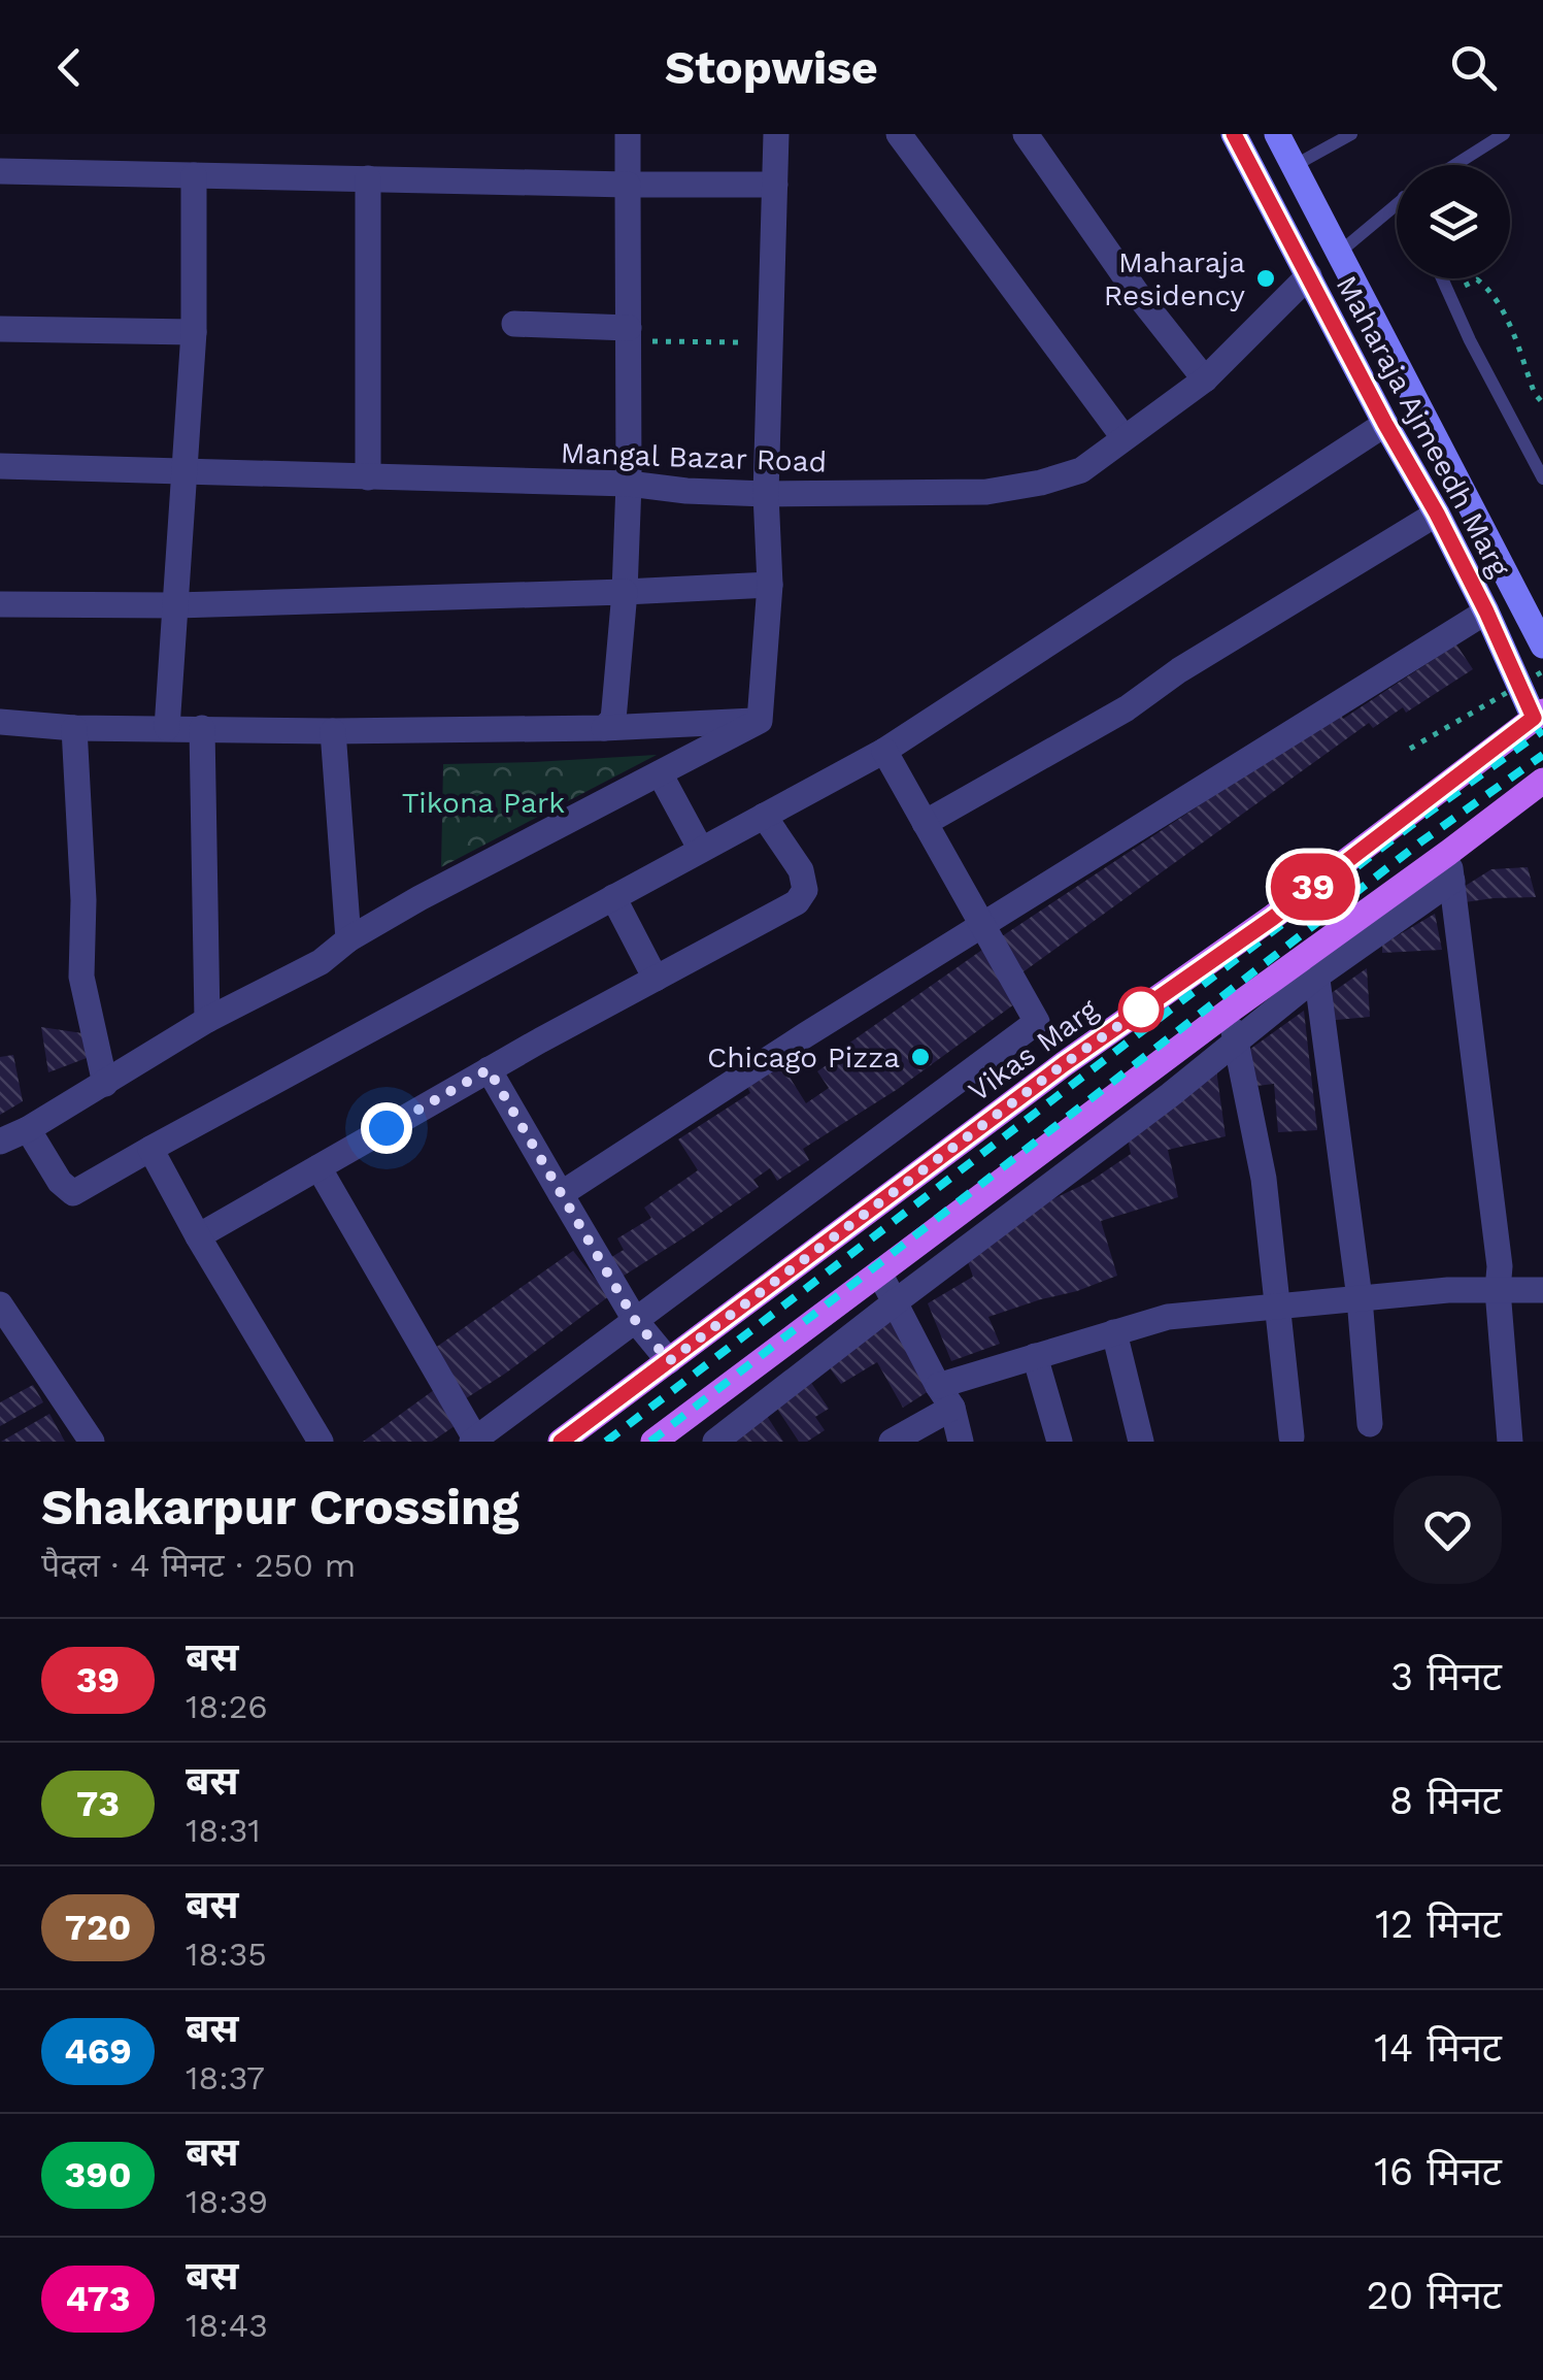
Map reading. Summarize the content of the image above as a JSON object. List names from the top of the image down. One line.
{"streets":{"main road":["Maharaja Ajmeedh Marg","Vikas Marg"],"street":["Mangal Bazar Road"]},"crossings":[["Maharaja Ajmeedh Marg","Mangal Bazar Road"],["Maharaja Ajmeedh Marg","Vikas Marg"]],"parks":["Tikona Park"],"places":["Maharaja Residency","Chicago Pizza"],"lines":["bus line 39"],"page":{"header":"Stopwise","on_map":"39","heading":["Shakarpur Crossing","पैदल · 4 मिनट · 250 m"],"list":[{"mark":"39","name":"बस","note":"18:26","value":"3 मिनट"},{"mark":"73","name":"बस","note":"18:31","value":"8 मिनट"},{"mark":"720","name":"बस","note":"18:35","value":"12 मिनट"},{"mark":"469","name":"बस","note":"18:37","value":"14 मिनट"},{"mark":"390","name":"बस","note":"18:39","value":"16 मिनट"},{"mark":"473","name":"बस","note":"18:43","value":"20 मिनट"}]}}
